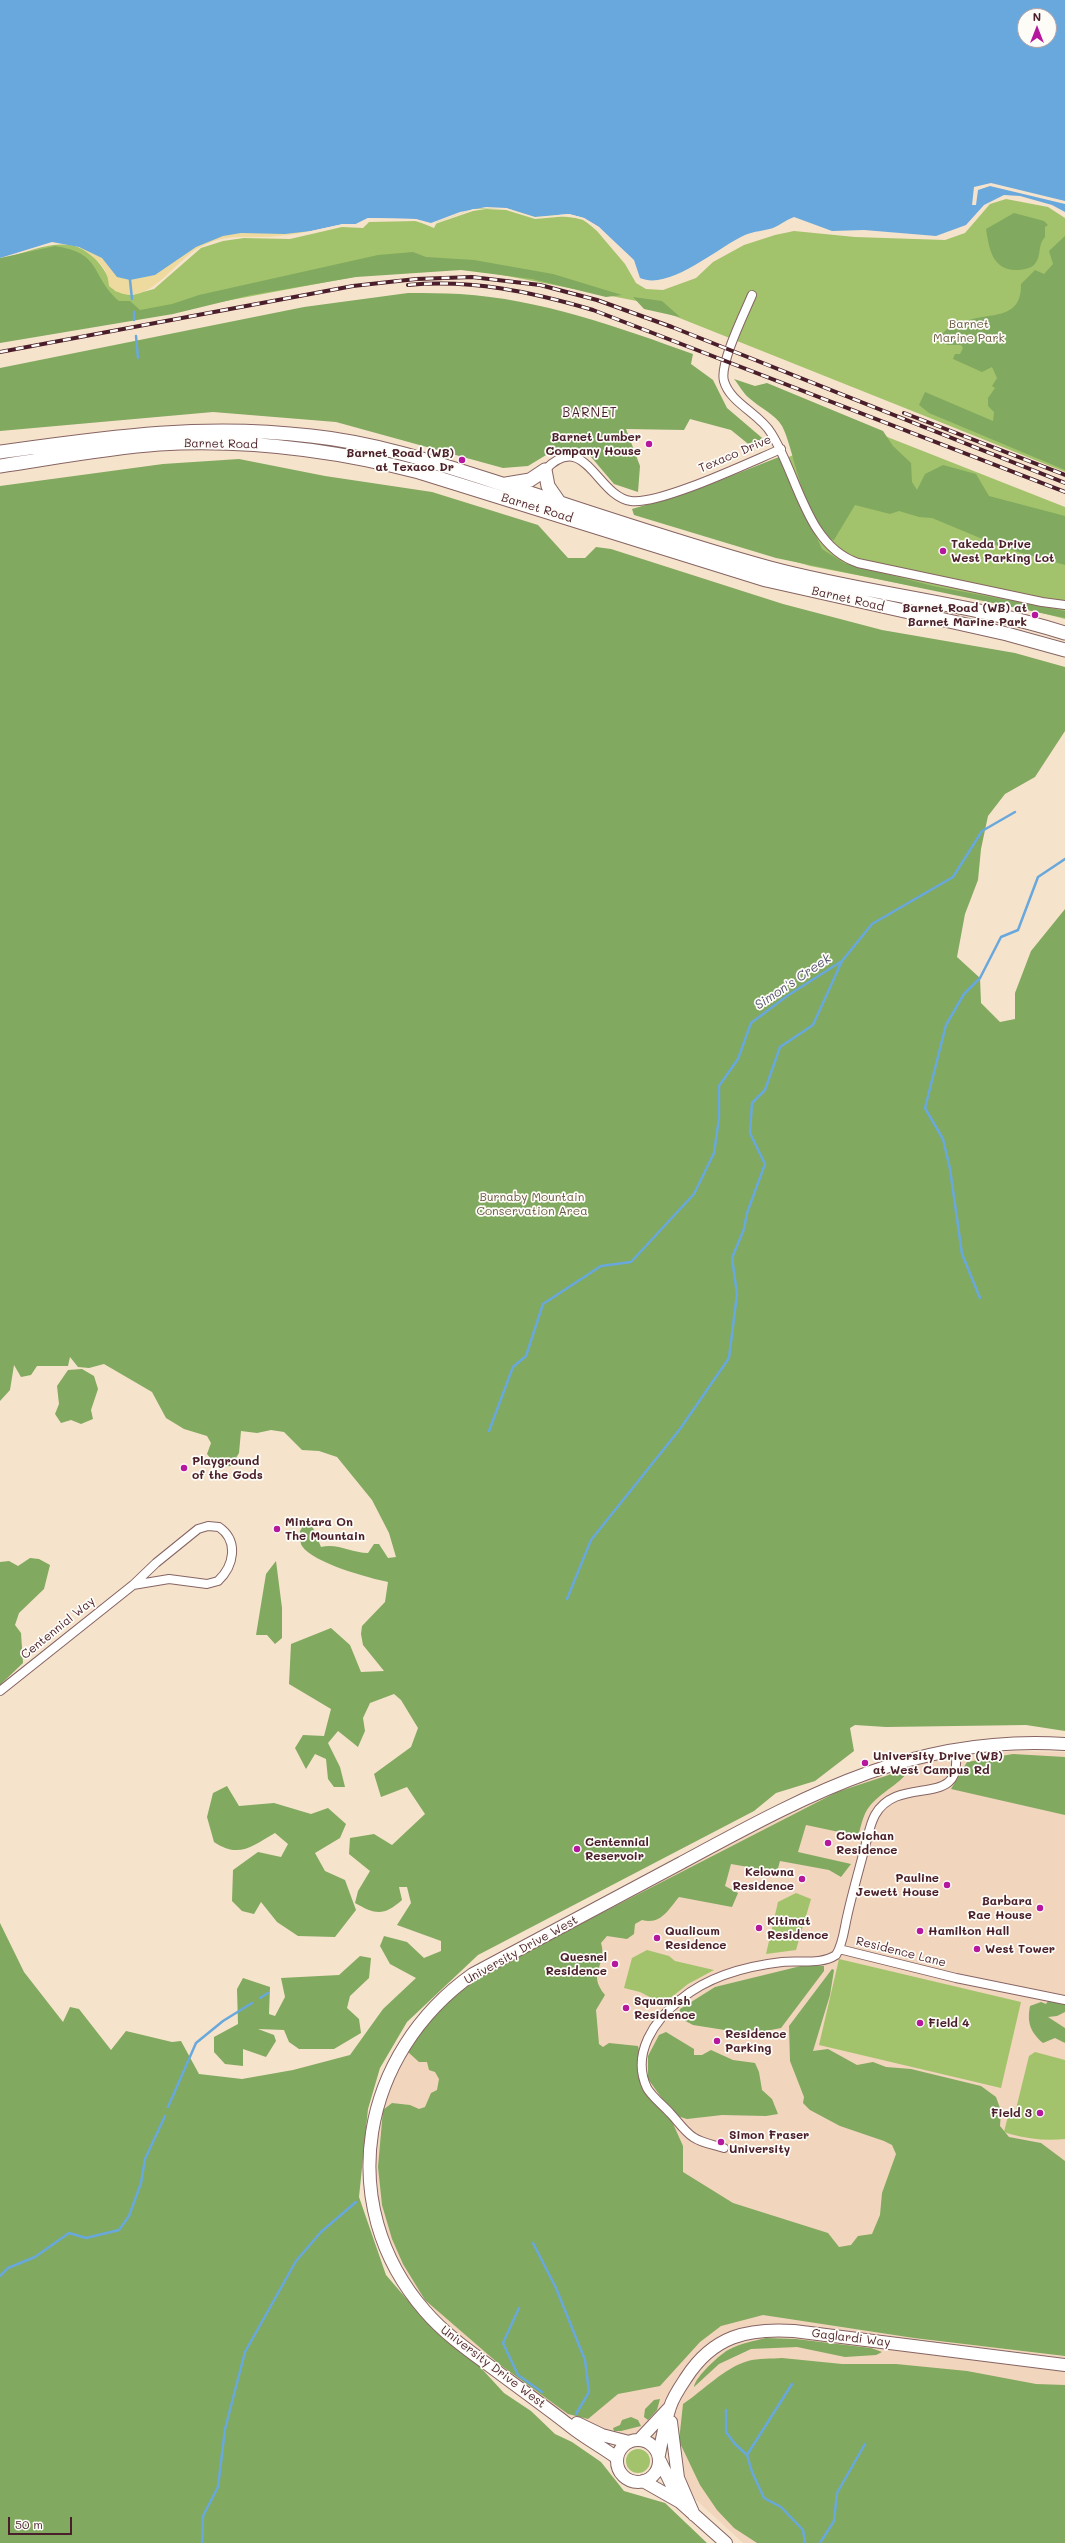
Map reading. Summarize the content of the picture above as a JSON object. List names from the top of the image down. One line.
{"streets":{"main road":["Barnet Road"],"street":["Texaco Drive","Centennial Way","University Drive West","Residence Lane","Gaglardi Way"]},"crossings":[["University Drive West","Gaglardi Way"]],"districts":["BARNET"],"water":["Simon's Creek"],"parks":["Barnet Marine Park","Burnaby Mountain Conservation Area"],"places":["Barnet Lumber Company House","Barnet Road (WB) at Texaco Dr","Takeda Drive West Parking Lot","Barnet Road (WB) at Barnet Marine Park","Playground of the Gods","Mintara On The Mountain","University Drive (WB) at West Campus Rd","Cowichan Residence","Centennial Reservoir","Kelowna Residence","Pauline Jewett House","Barbara Rae House","Kitimat Residence","Hamilton Hall","Qualicum Residence","West Tower","Quesnel Residence","Squamish Residence","Field 4","Residence Parking","Field 3","Simon Fraser University"],"scale_bar":"50 m","north":"top"}
